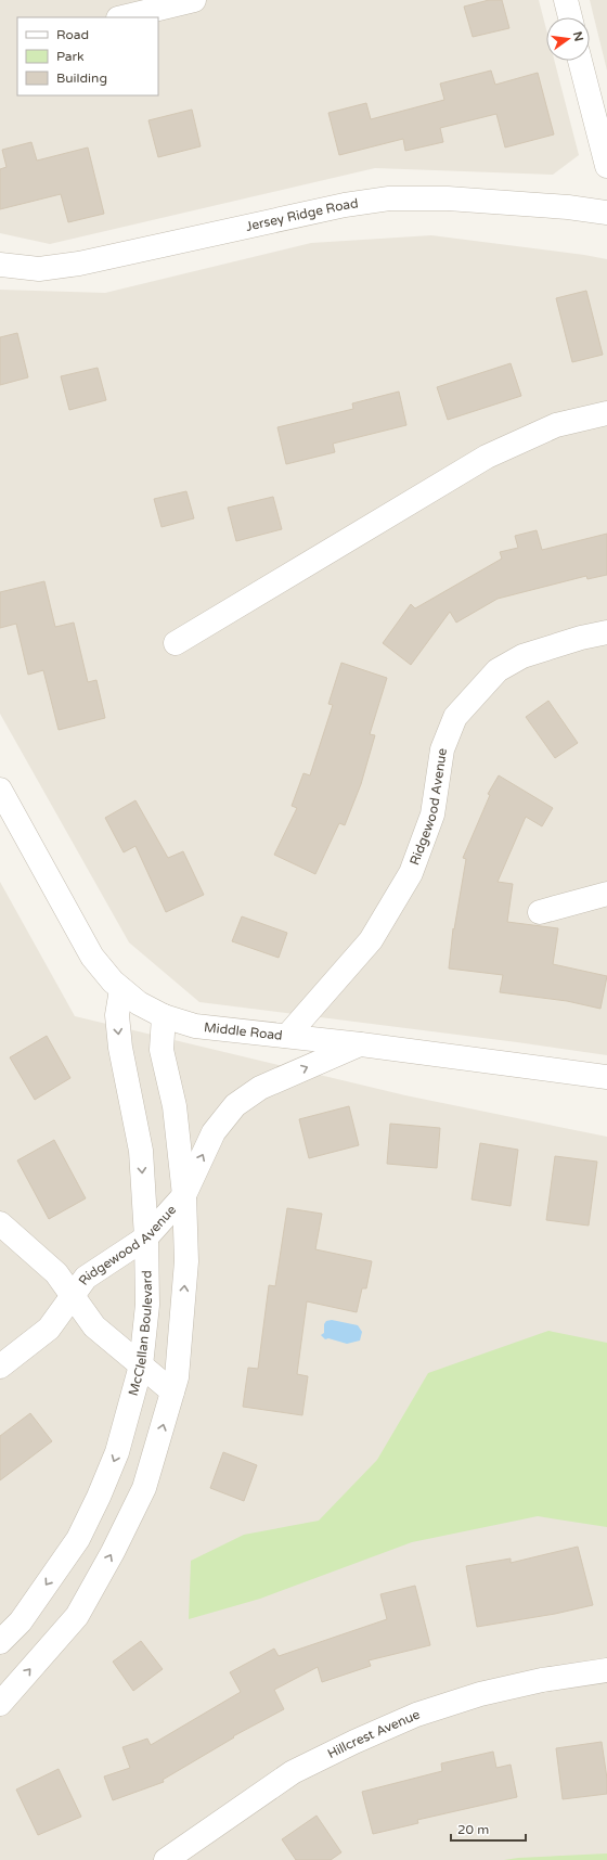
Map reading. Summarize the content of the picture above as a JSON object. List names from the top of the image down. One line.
{"streets":{"street":["Jersey Ridge Road","Ridgewood Avenue","Middle Road","McClellan Boulevard","Hillcrest Avenue"]},"crossings":[["Ridgewood Avenue","Middle Road"],["Ridgewood Avenue","McClellan Boulevard"],["Middle Road","McClellan Boulevard"]],"legend":["Road","Park","Building"],"scale_bar":"20 m","north":"right"}
